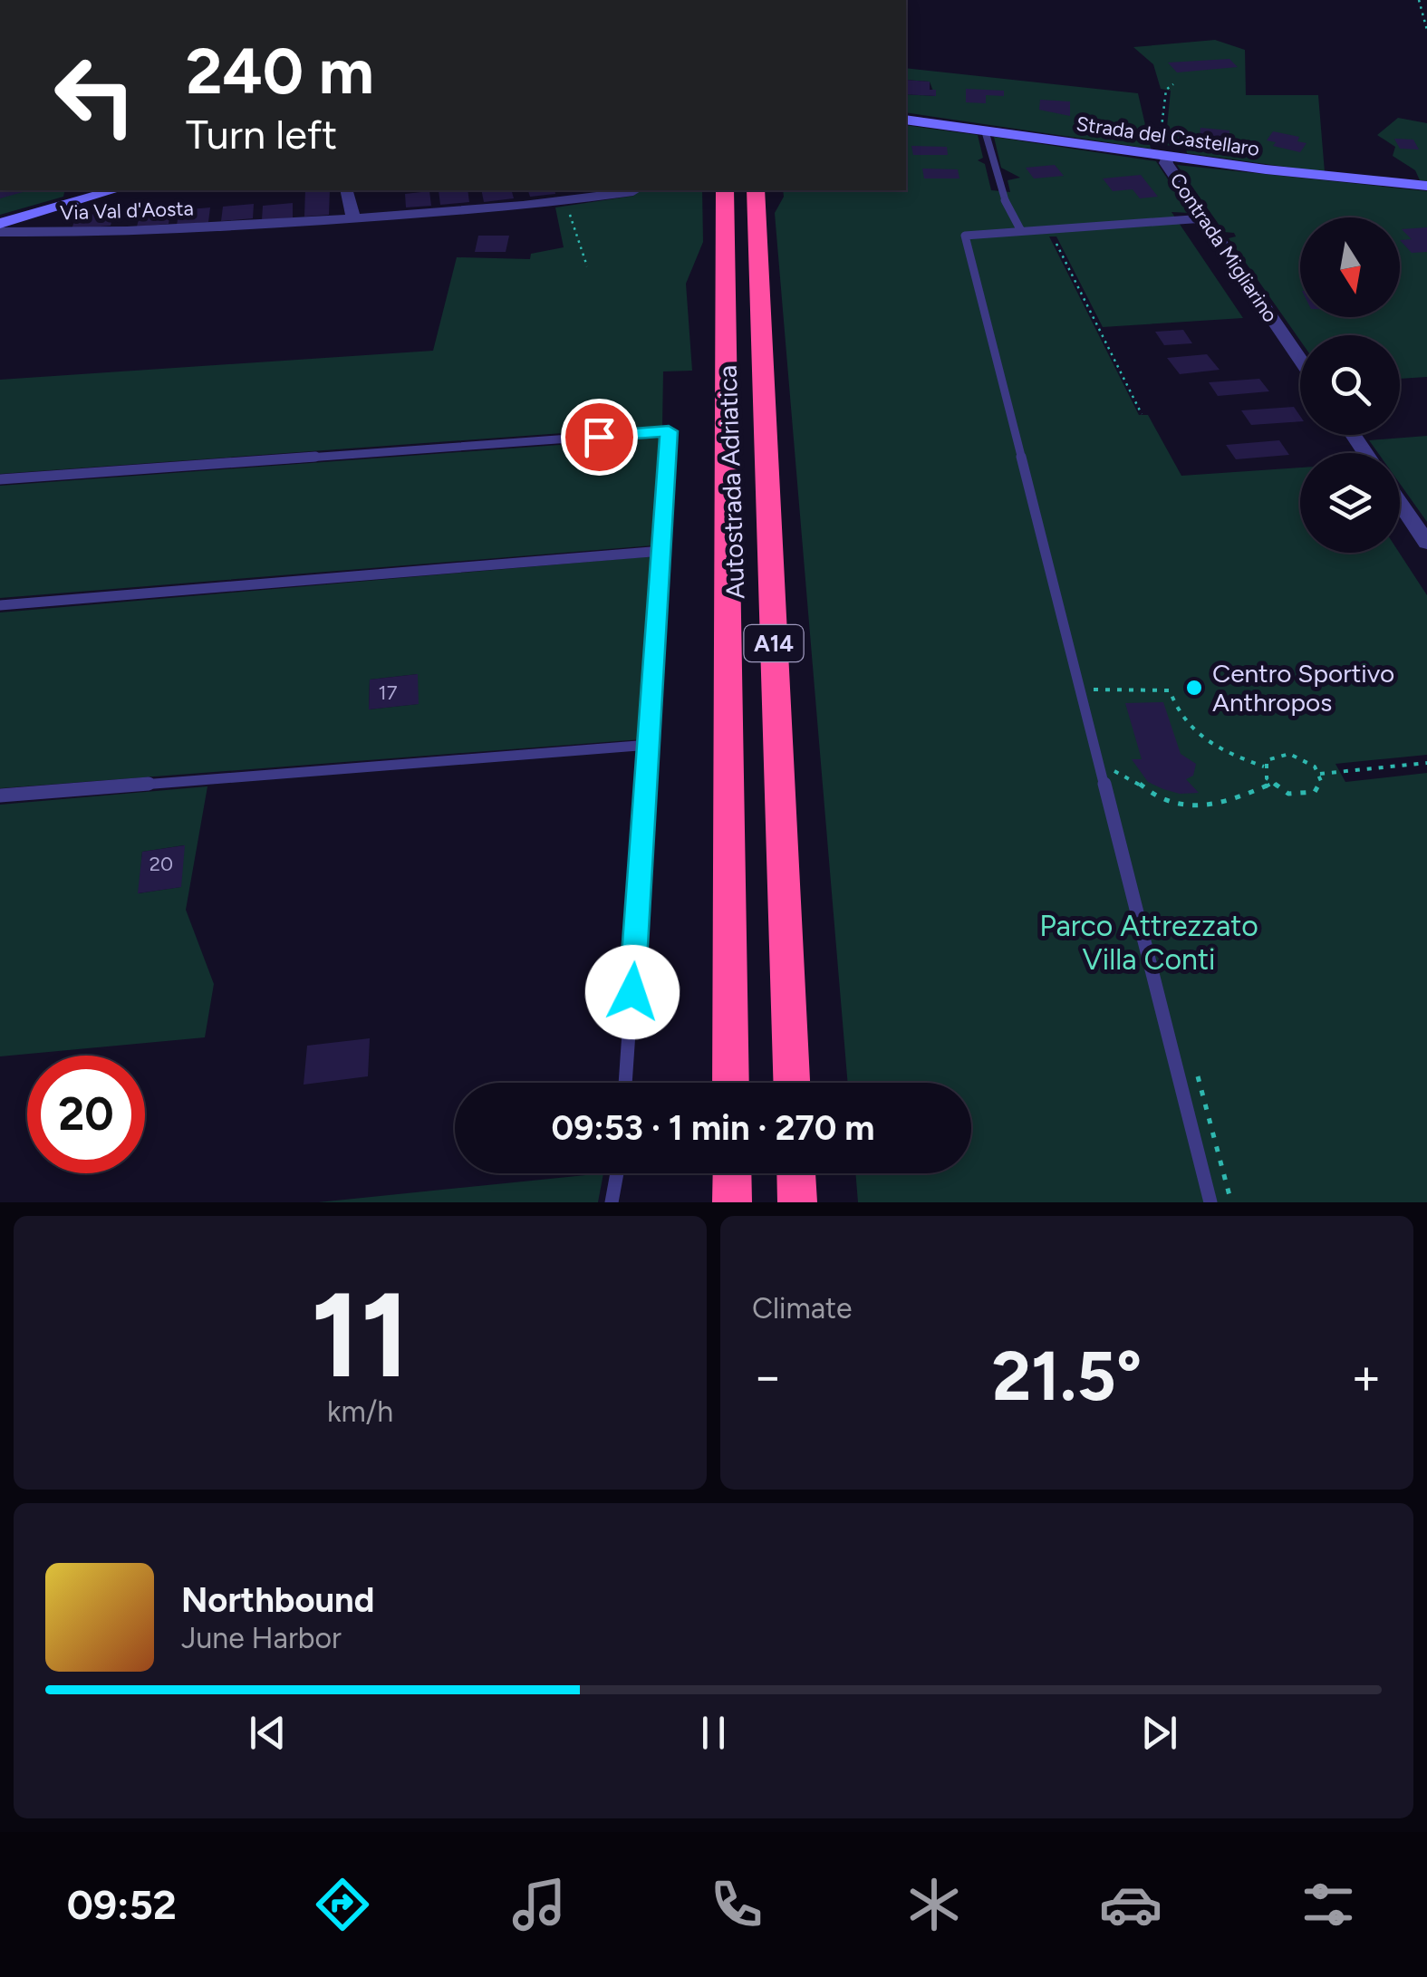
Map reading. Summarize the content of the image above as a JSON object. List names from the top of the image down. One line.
{"streets":{"highway":["Autostrada Adriatica","A14"],"street":["Strada del Castellaro","Via Val d'Aosta","Contrada Migliarino"]},"crossings":[["Strada del Castellaro","Contrada Migliarino"]],"parks":["Parco Attrezzato Villa Conti"],"places":["Centro Sportivo Anthropos"],"house_numbers":["17","20"],"north":"bottom","page":{"turn":["240 m","Turn left"],"limit":"20","trip":"09:53 · 1 min · 270 m","tile":[["11","km/h"],"Climate"],"heat":["−","21.5°","+"],"song":["Northbound","June Harbor"],"tabs":"09:52"}}
